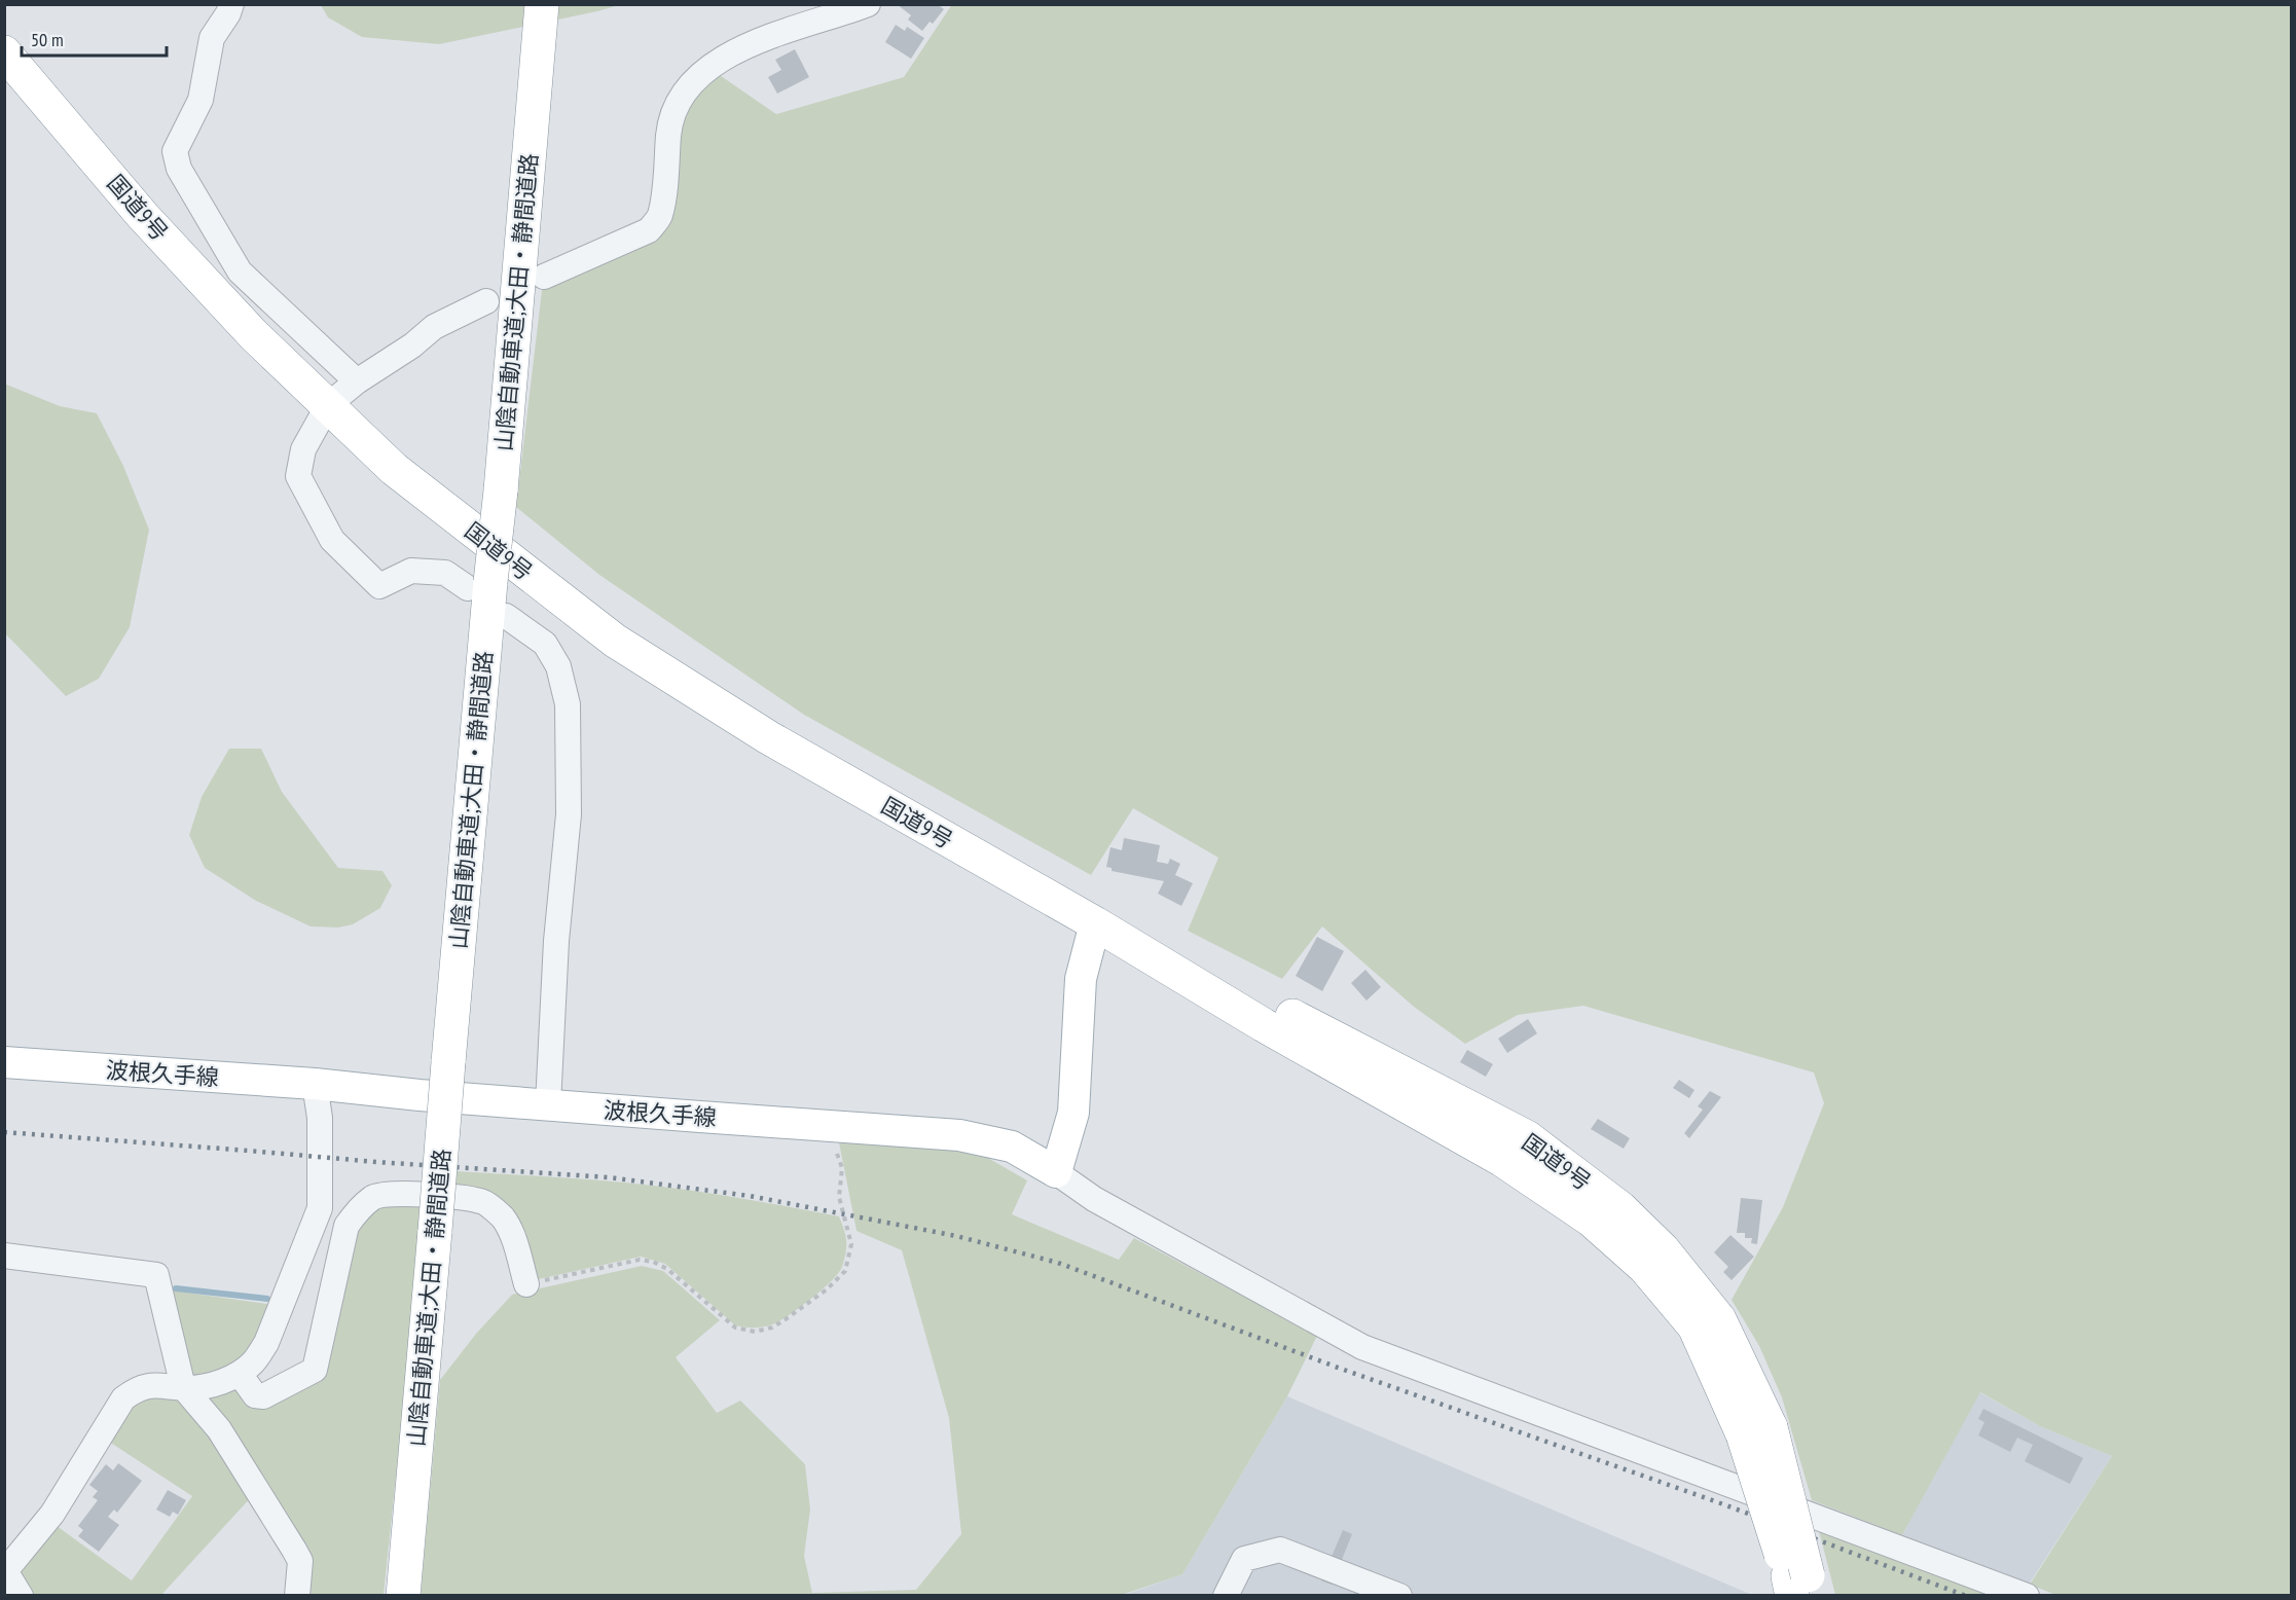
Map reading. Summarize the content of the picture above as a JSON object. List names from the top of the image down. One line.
{"streets":{"highway":["国道9号","山陰自動車道;大田・静間道路"],"main road":["波根久手線"]},"scale_bar":"50 m"}
